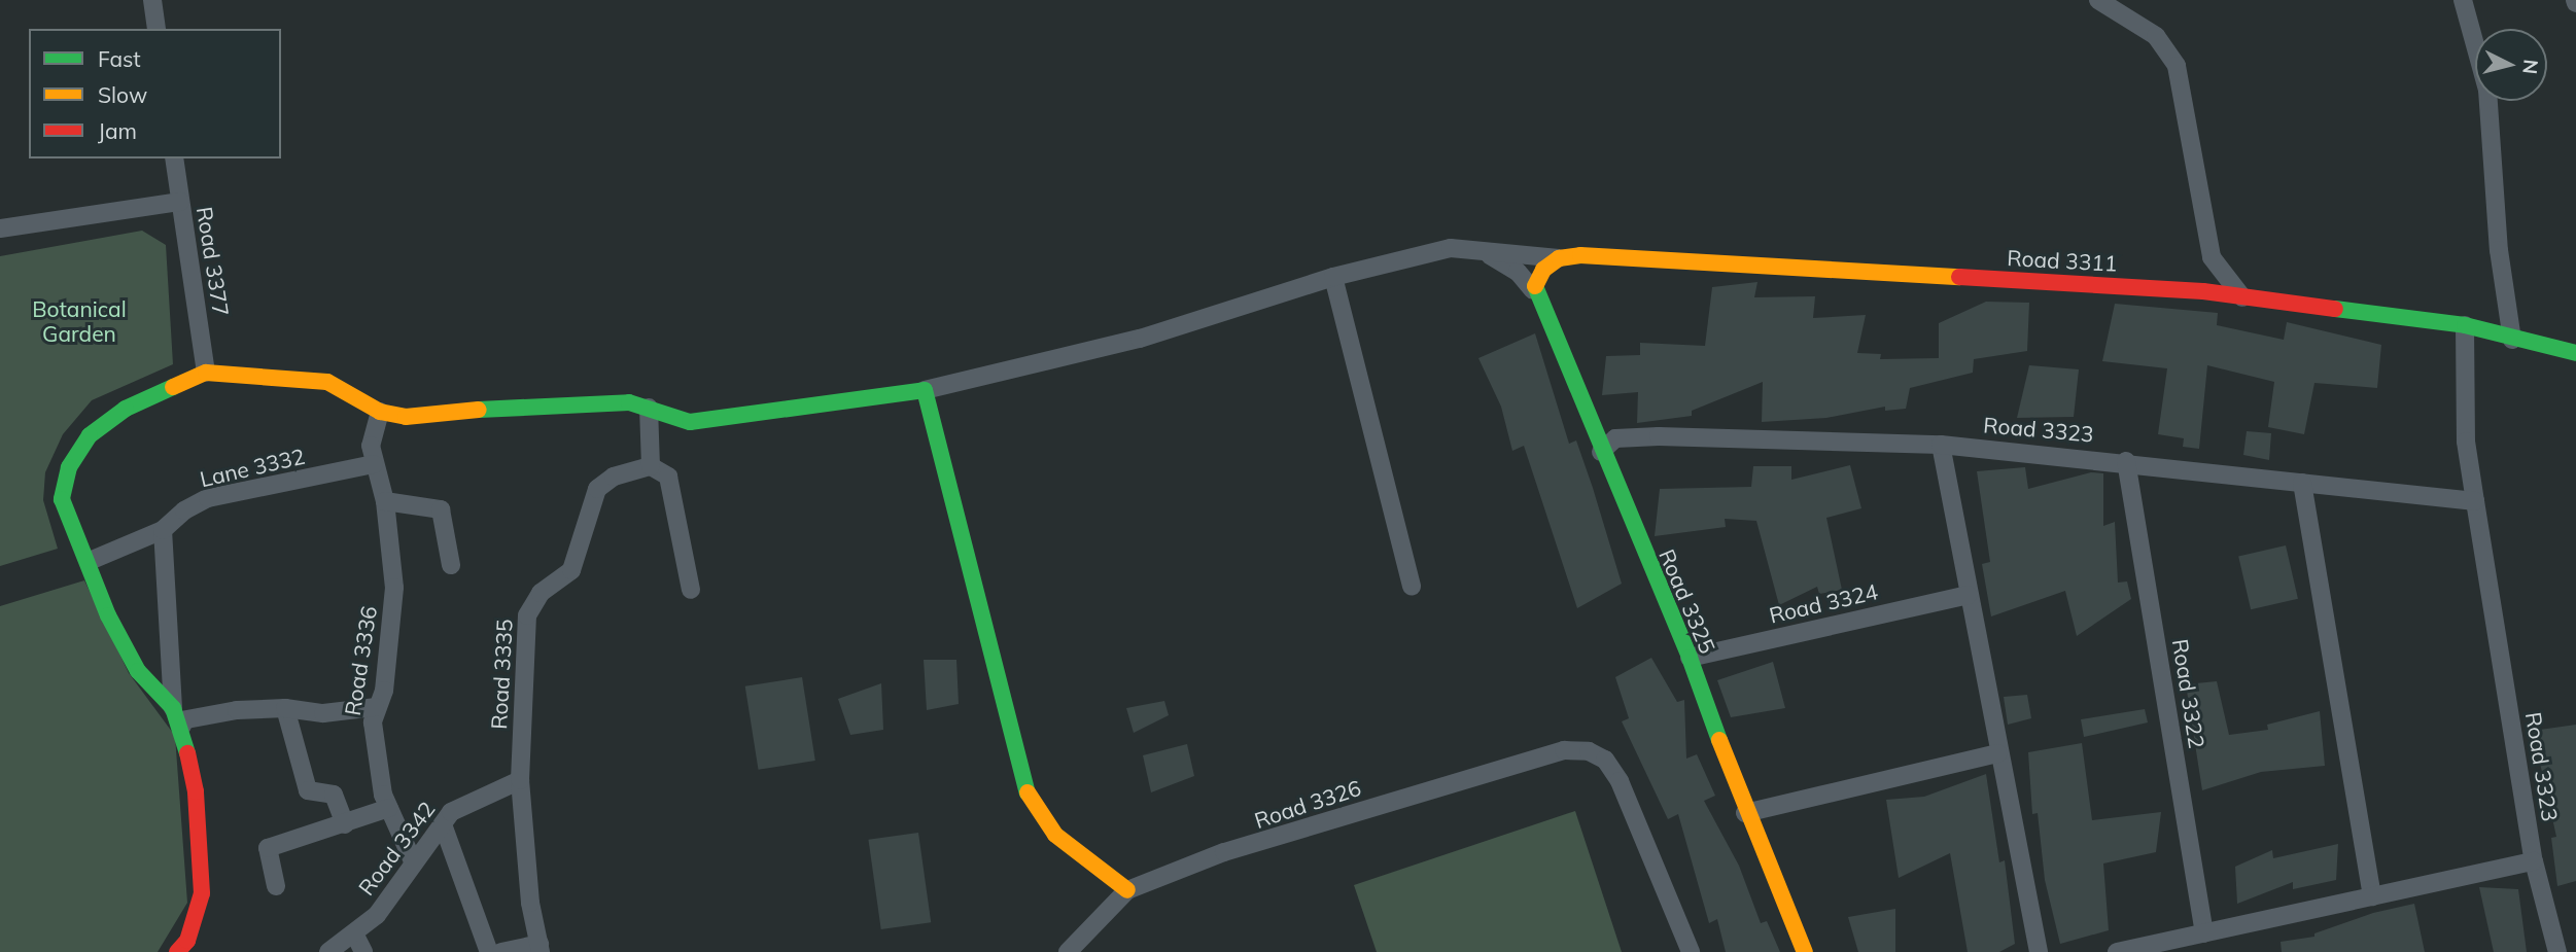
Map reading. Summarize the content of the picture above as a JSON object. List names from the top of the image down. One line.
{"streets":{"street":["Road 3311","Road 3377","Road 3323","Lane 3332","Road 3325","Road 3324","Road 3336","Road 3335","Road 3322","Road 3326","Road 3342"]},"crossings":[["Road 3311","Road 3323"],["Road 3323","Road 3325"],["Road 3323","Road 3322"],["Lane 3332","Road 3336"],["Road 3325","Road 3324"],["Road 3336","Road 3342"],["Road 3335","Road 3342"]],"parks":["Botanical Garden"],"legend":["Fast","Slow","Jam"],"north":"right"}
